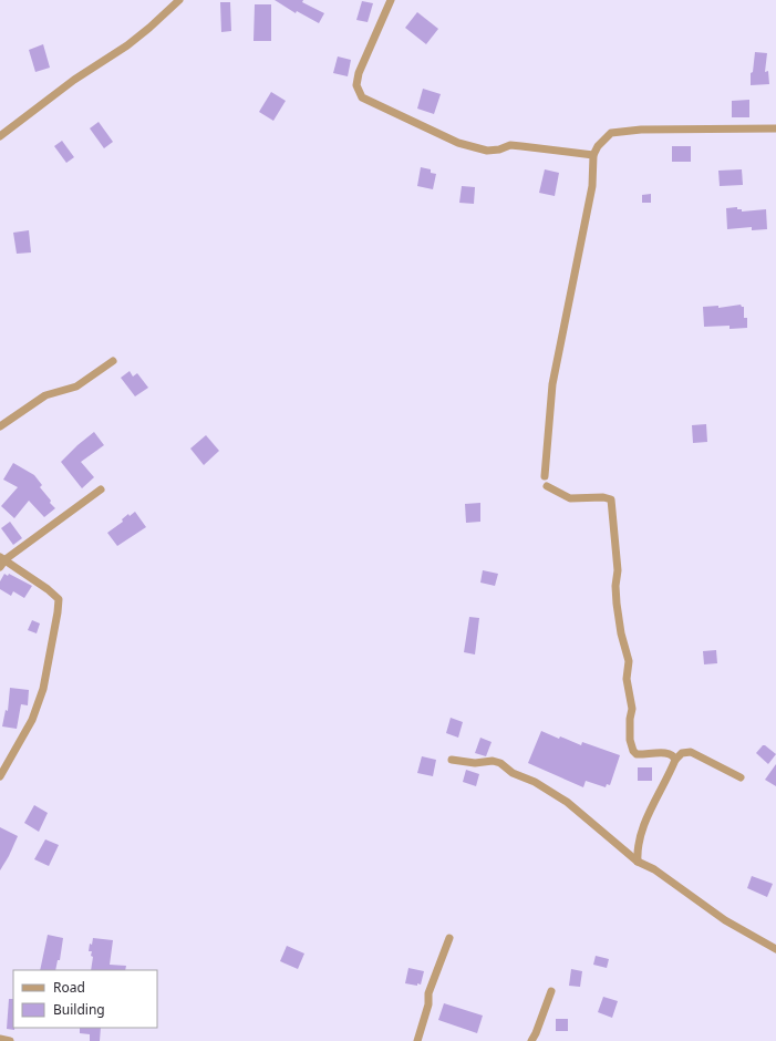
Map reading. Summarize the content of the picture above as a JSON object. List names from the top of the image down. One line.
{"legend":["Road","Building"]}
